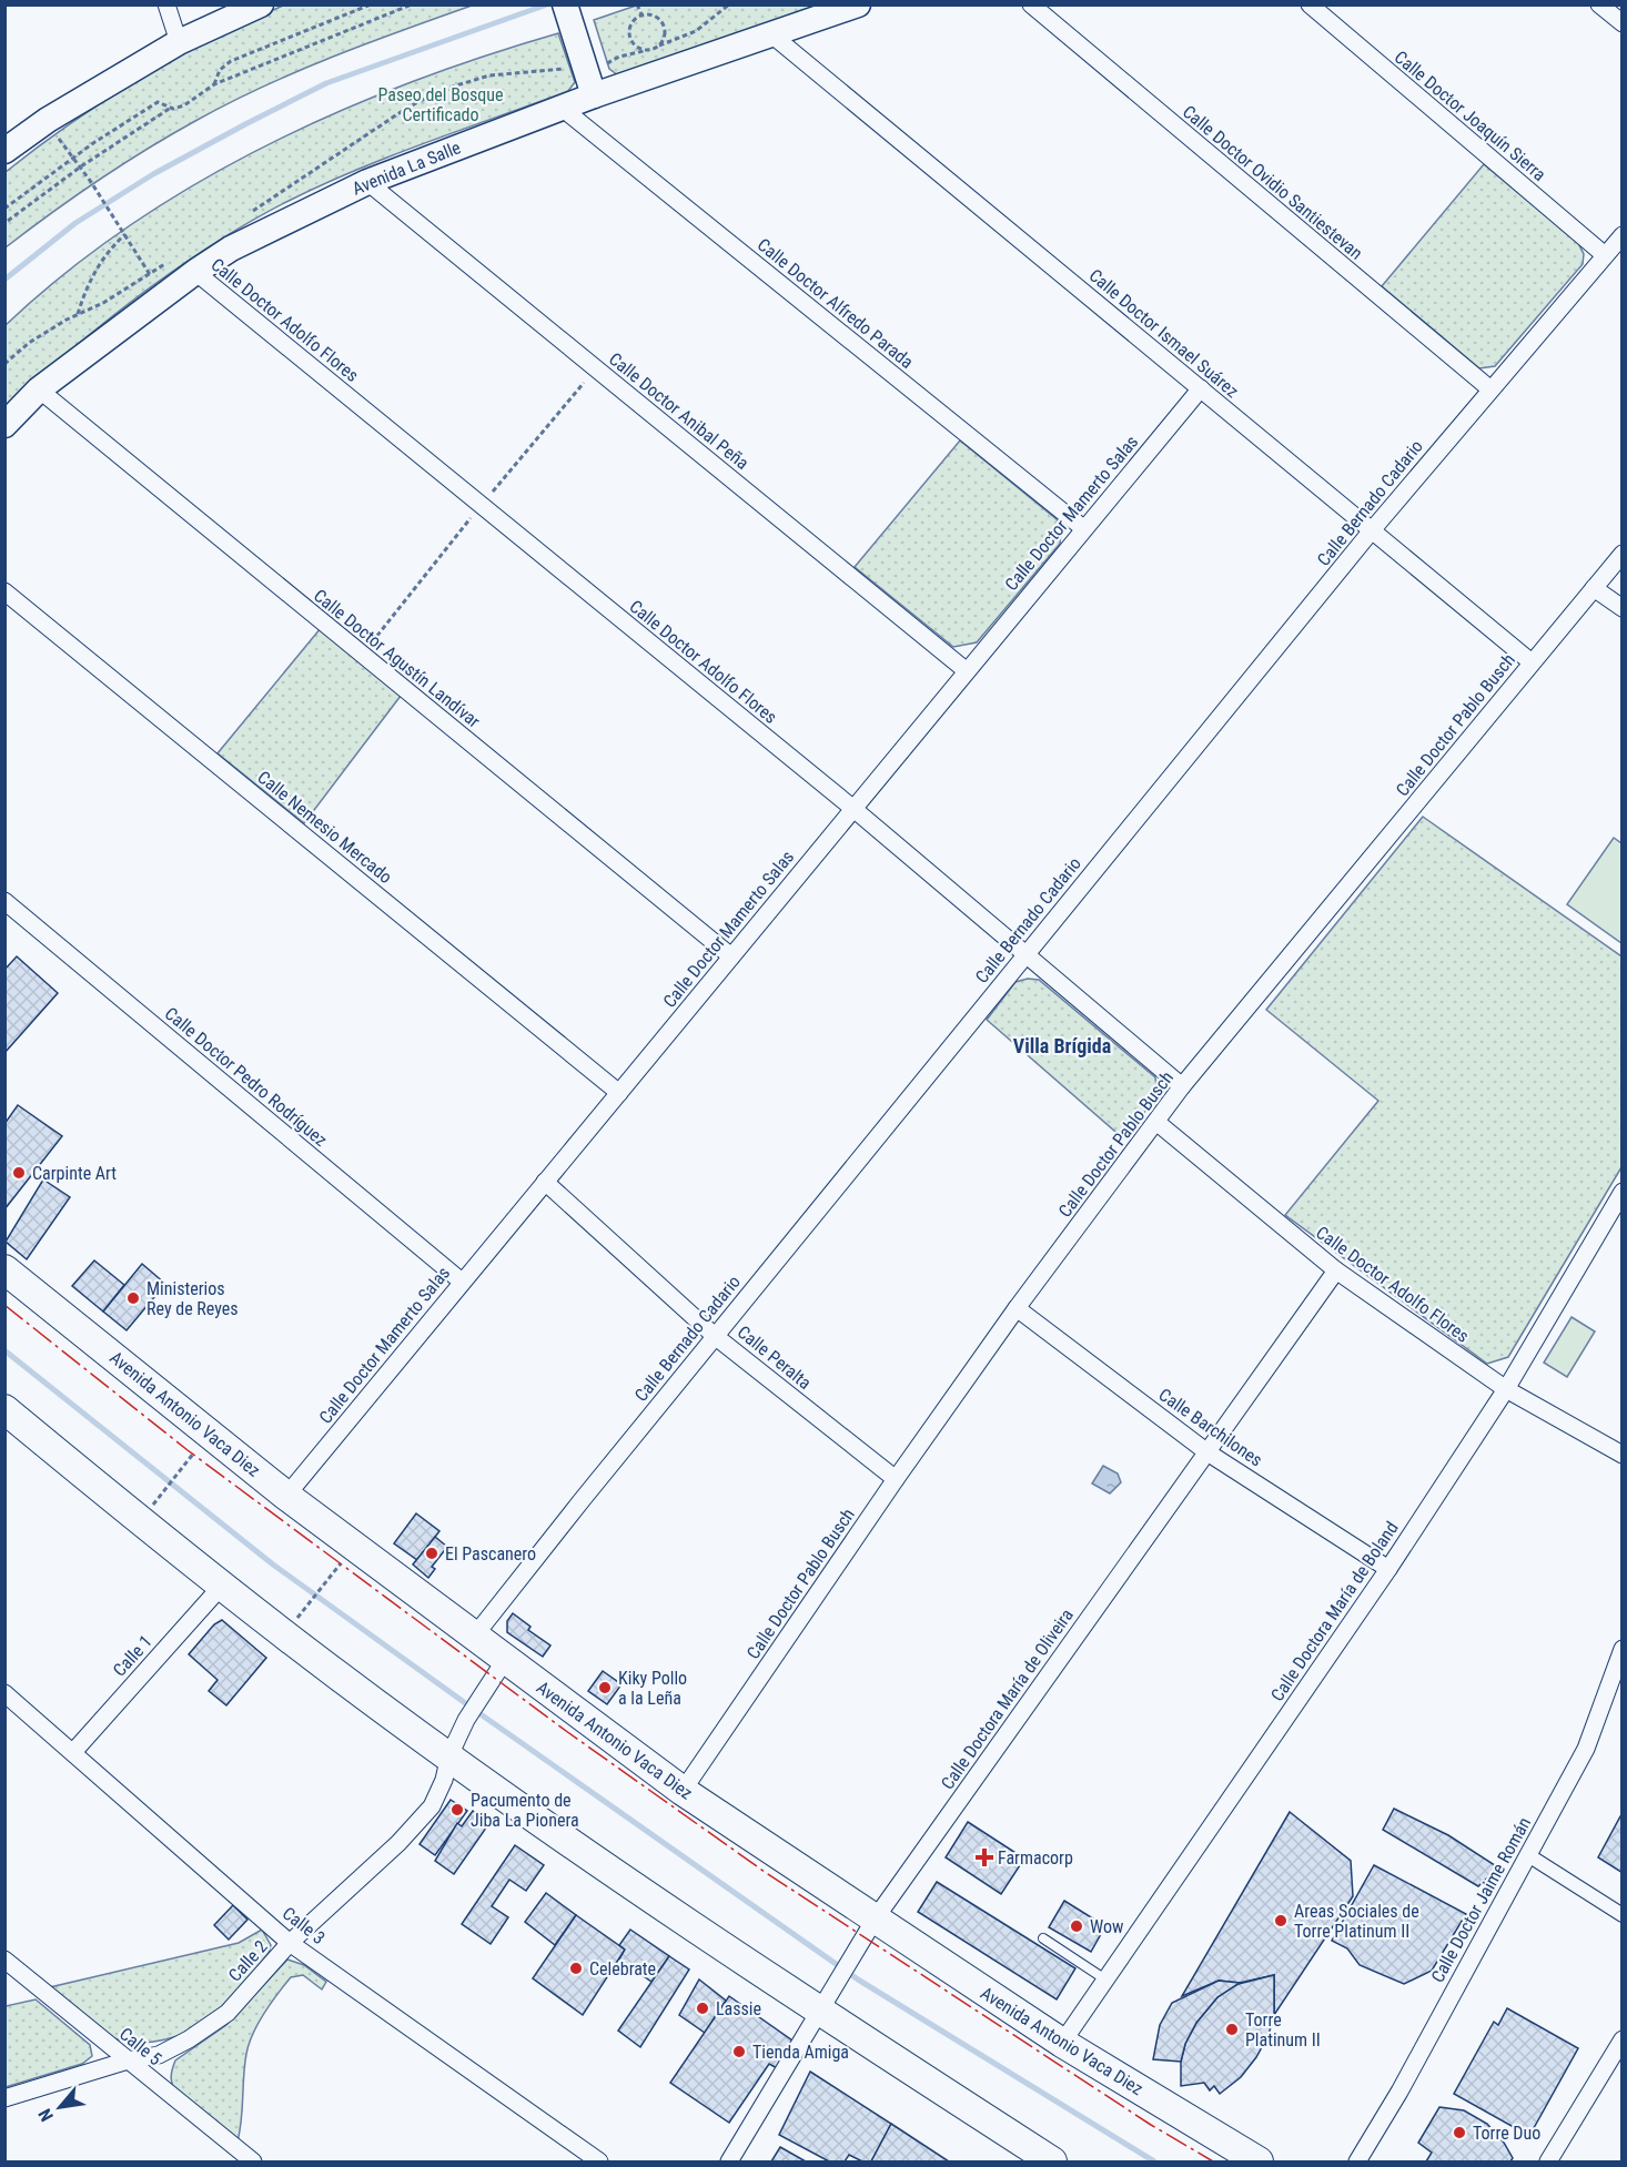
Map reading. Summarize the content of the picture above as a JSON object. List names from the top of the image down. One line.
{"streets":{"highway":["Avenida Antonio Vaca Diez"],"main road":["Avenida La Salle"],"street":["Calle Doctor Joaquín Sierra","Calle Doctor Ovidio Santiestevan","Calle Doctor Alfredo Parada","Calle Doctor Adolfo Flores","Calle Doctor Ismael Suárez","Calle Doctor Anibal Peña","Calle Bernado Cadario","Calle Doctor Mamerto Salas","Calle Doctor Agustín Landívar","Calle Doctor Pablo Busch","Calle Nemesio Mercado","Calle Doctor Pedro Rodríguez","Calle Peralta","Calle Barchilones","Calle Doctora María de Boland","Calle 1","Calle Doctora María de Oliveira","Calle Doctor Jaime Román","Calle 3","Calle 2","Calle 5"]},"crossings":[["Calle Doctor Joaquín Sierra","Calle Bernado Cadario"],["Avenida La Salle","Calle Doctor Alfredo Parada"],["Avenida La Salle","Calle Doctor Adolfo Flores"],["Avenida La Salle","Calle Doctor Ismael Suárez"],["Avenida La Salle","Calle Doctor Anibal Peña"],["Avenida La Salle","Calle Doctor Agustín Landívar"],["Calle Doctor Ovidio Santiestevan","Calle Bernado Cadario"],["Calle Doctor Alfredo Parada","Calle Doctor Mamerto Salas"],["Calle Doctor Adolfo Flores","Calle Bernado Cadario"],["Calle Doctor Adolfo Flores","Calle Doctor Mamerto Salas"],["Calle Doctor Adolfo Flores","Calle Doctor Pablo Busch"],["Calle Doctor Adolfo Flores","Calle Doctora María de Boland"],["Calle Doctor Adolfo Flores","Calle Doctora María de Oliveira"],["Calle Doctor Ismael Suárez","Calle Bernado Cadario"],["Calle Doctor Ismael Suárez","Calle Doctor Mamerto Salas"],["Calle Doctor Ismael Suárez","Calle Doctor Pablo Busch"],["Calle Doctor Anibal Peña","Calle Doctor Mamerto Salas"],["Calle Bernado Cadario","Calle Peralta"],["Calle Bernado Cadario","Avenida Antonio Vaca Diez"],["Calle Doctor Mamerto Salas","Calle Doctor Agustín Landívar"],["Calle Doctor Mamerto Salas","Calle Nemesio Mercado"],["Calle Doctor Mamerto Salas","Calle Doctor Pedro Rodríguez"],["Calle Doctor Mamerto Salas","Calle Peralta"],["Calle Doctor Mamerto Salas","Avenida Antonio Vaca Diez"],["Calle Doctor Pablo Busch","Calle Peralta"],["Calle Doctor Pablo Busch","Avenida Antonio Vaca Diez"],["Calle Doctor Pablo Busch","Calle Barchilones"],["Avenida Antonio Vaca Diez","Calle Doctora María de Boland"],["Avenida Antonio Vaca Diez","Calle Doctora María de Oliveira"],["Avenida Antonio Vaca Diez","Calle 2"],["Calle Barchilones","Calle Doctora María de Boland"],["Calle Barchilones","Calle Doctora María de Oliveira"],["Calle 1","Calle 3"],["Calle 3","Calle 2"],["Calle 2","Calle 5"]],"districts":["Villa Brígida"],"parks":["Paseo del Bosque Certificado"],"places":{"other":["Carpinte Art","Ministerios Rey de Reyes","El Pascanero","Kiky Pollo a la Leña","Pacumento de Jiba La Pionera","Areas Sociales de Torre Platinum II","Wow","Celebrate","Lassie","Torre Platinum II","Tienda Amiga","Torre Duo"],"health":["Farmacorp"]},"north":"bottom left"}
